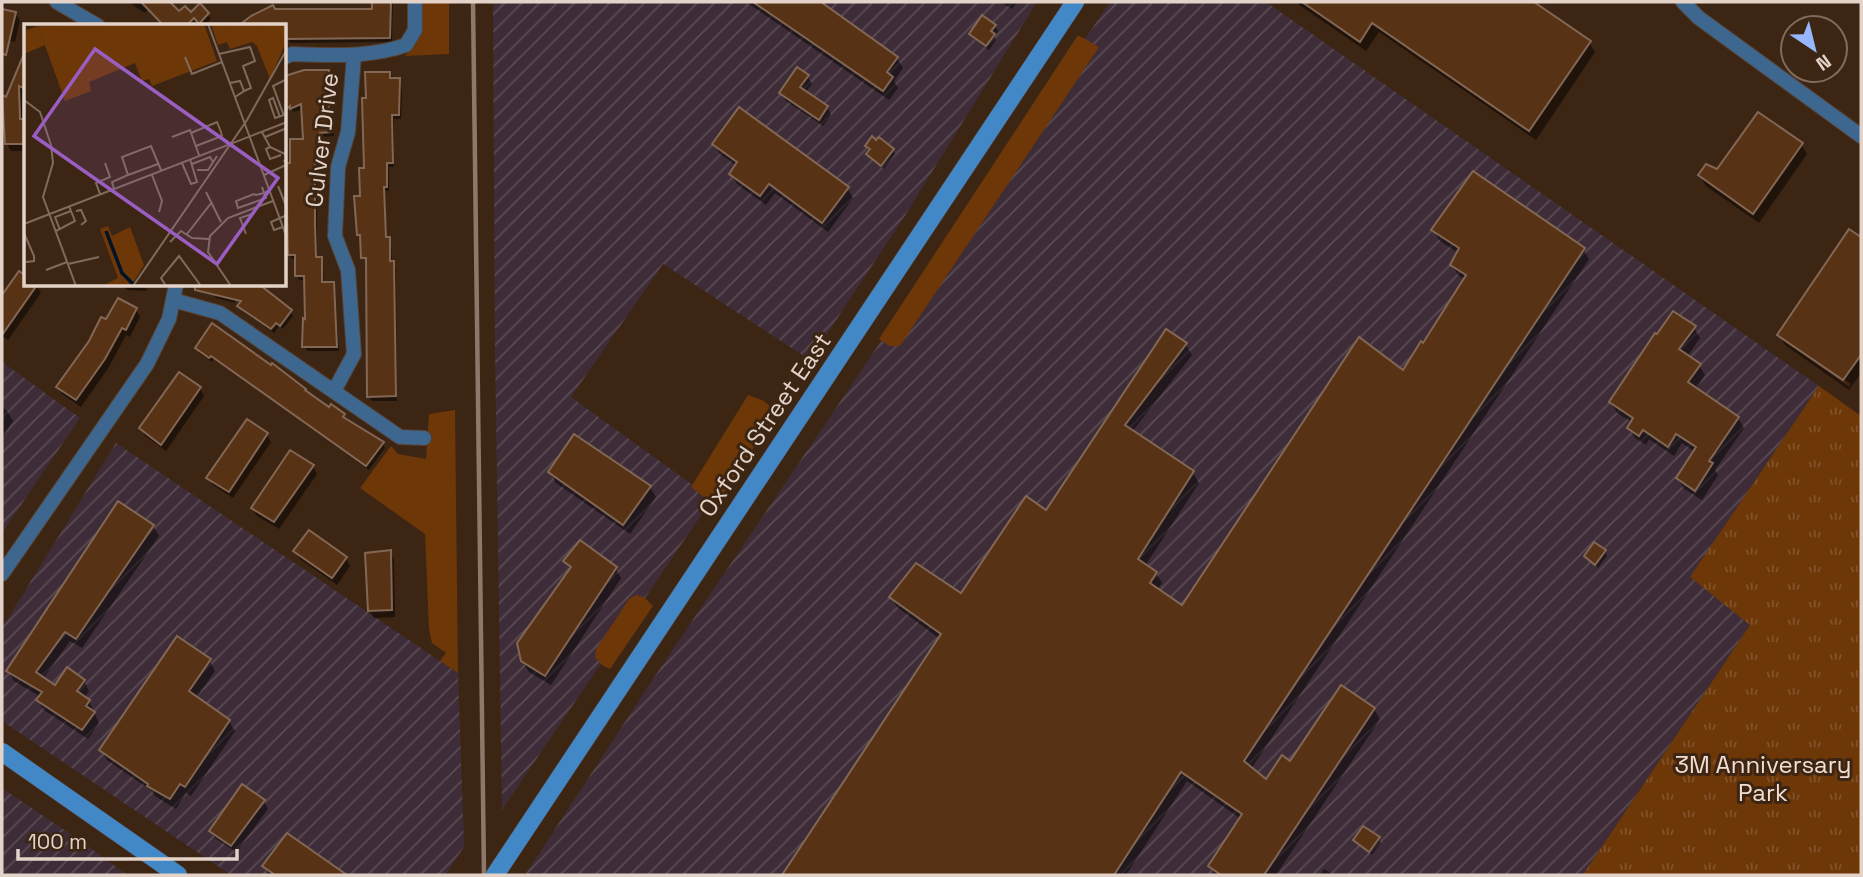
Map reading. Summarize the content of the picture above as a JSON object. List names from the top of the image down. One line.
{"streets":{"main road":["Oxford Street East"],"street":["Culver Drive"]},"parks":["3M Anniversary Park"],"scale_bar":"100 m","north":"bottom right"}
